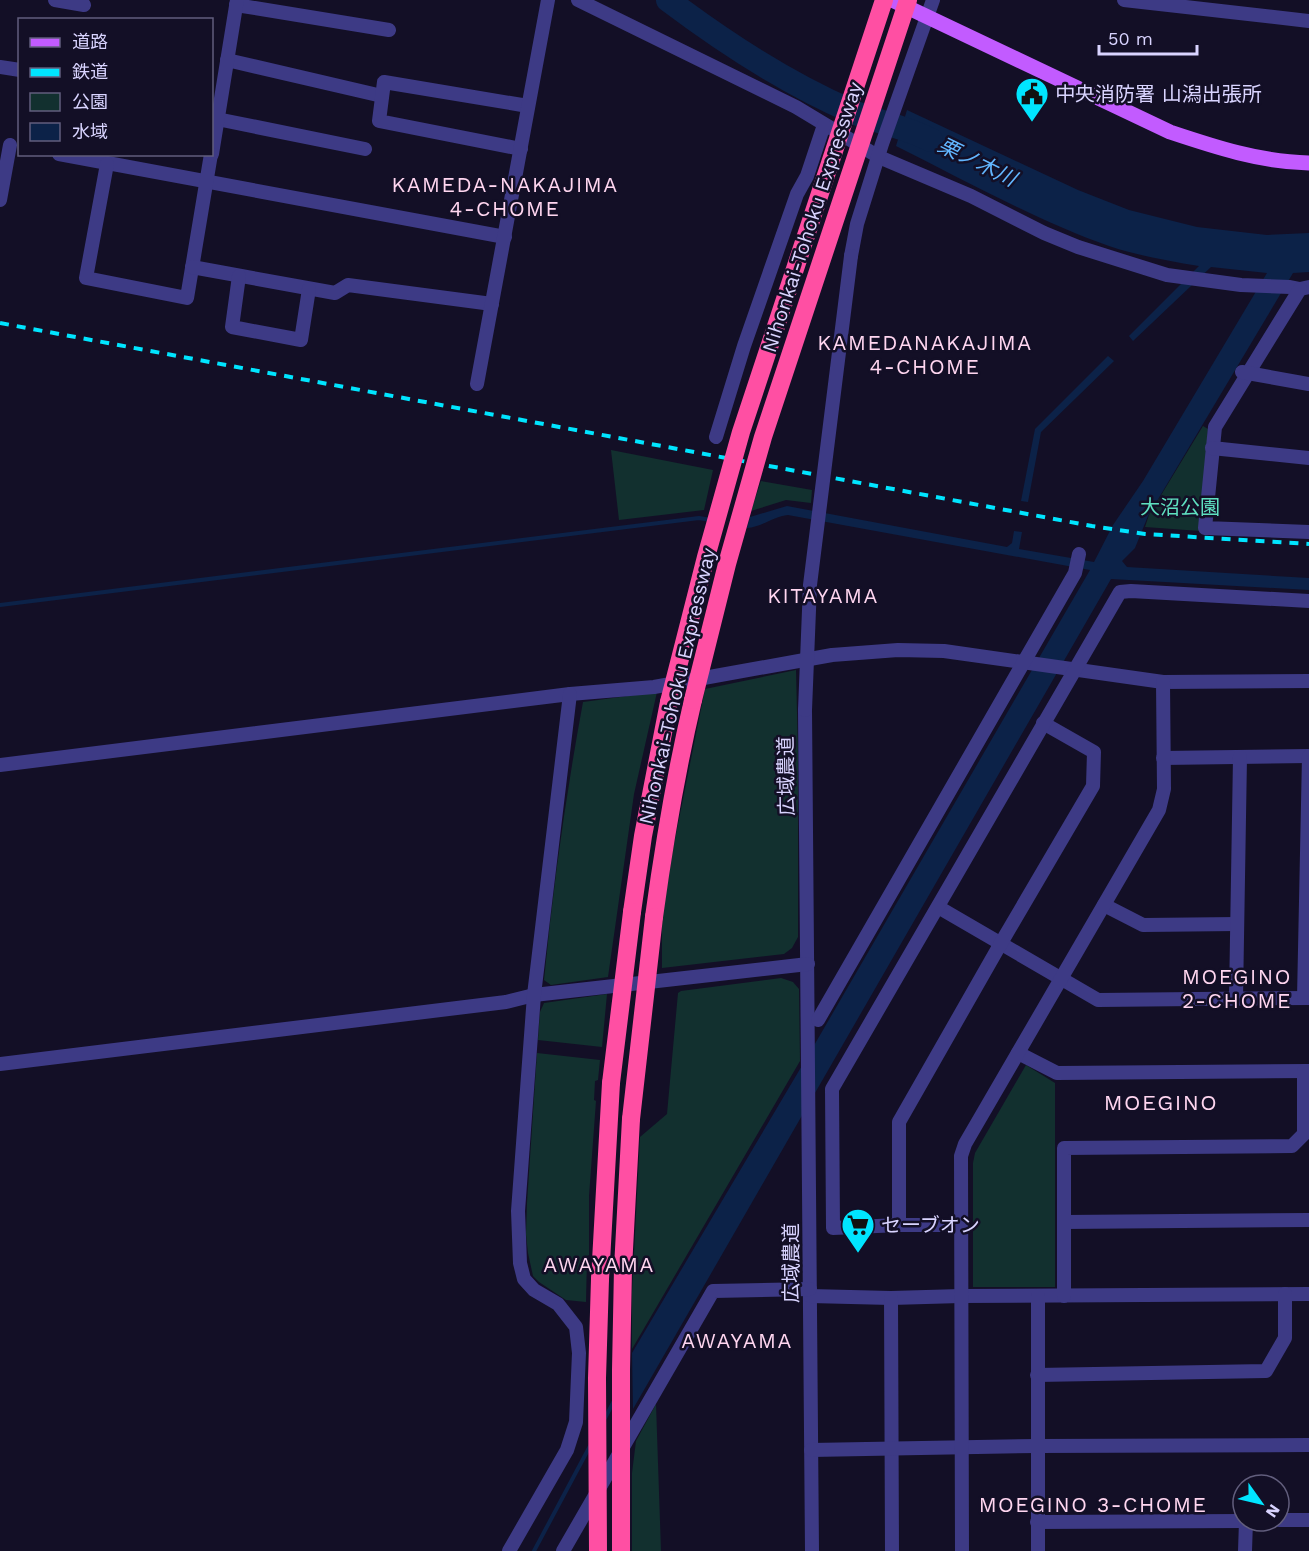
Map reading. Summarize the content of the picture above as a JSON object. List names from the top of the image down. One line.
{"streets":{"highway":["Nihonkai-Tohoku Expressway"],"street":["広域農道"]},"districts":["KAMEDA-NAKAJIMA 4-CHOME","KAMEDANAKAJIMA 4-CHOME","KITAYAMA","MOEGINO 2-CHOME","MOEGINO","AWAYAMA","AWAYAMA","MOEGINO 3-CHOME"],"water":["栗ノ木川"],"parks":["大沼公園"],"places":{"public building":["中央消防署 山潟出張所"],"supermarket":["セーブオン"]},"legend":["道路","鉄道","公園","水域"],"scale_bar":"50 m","north":"bottom right"}
